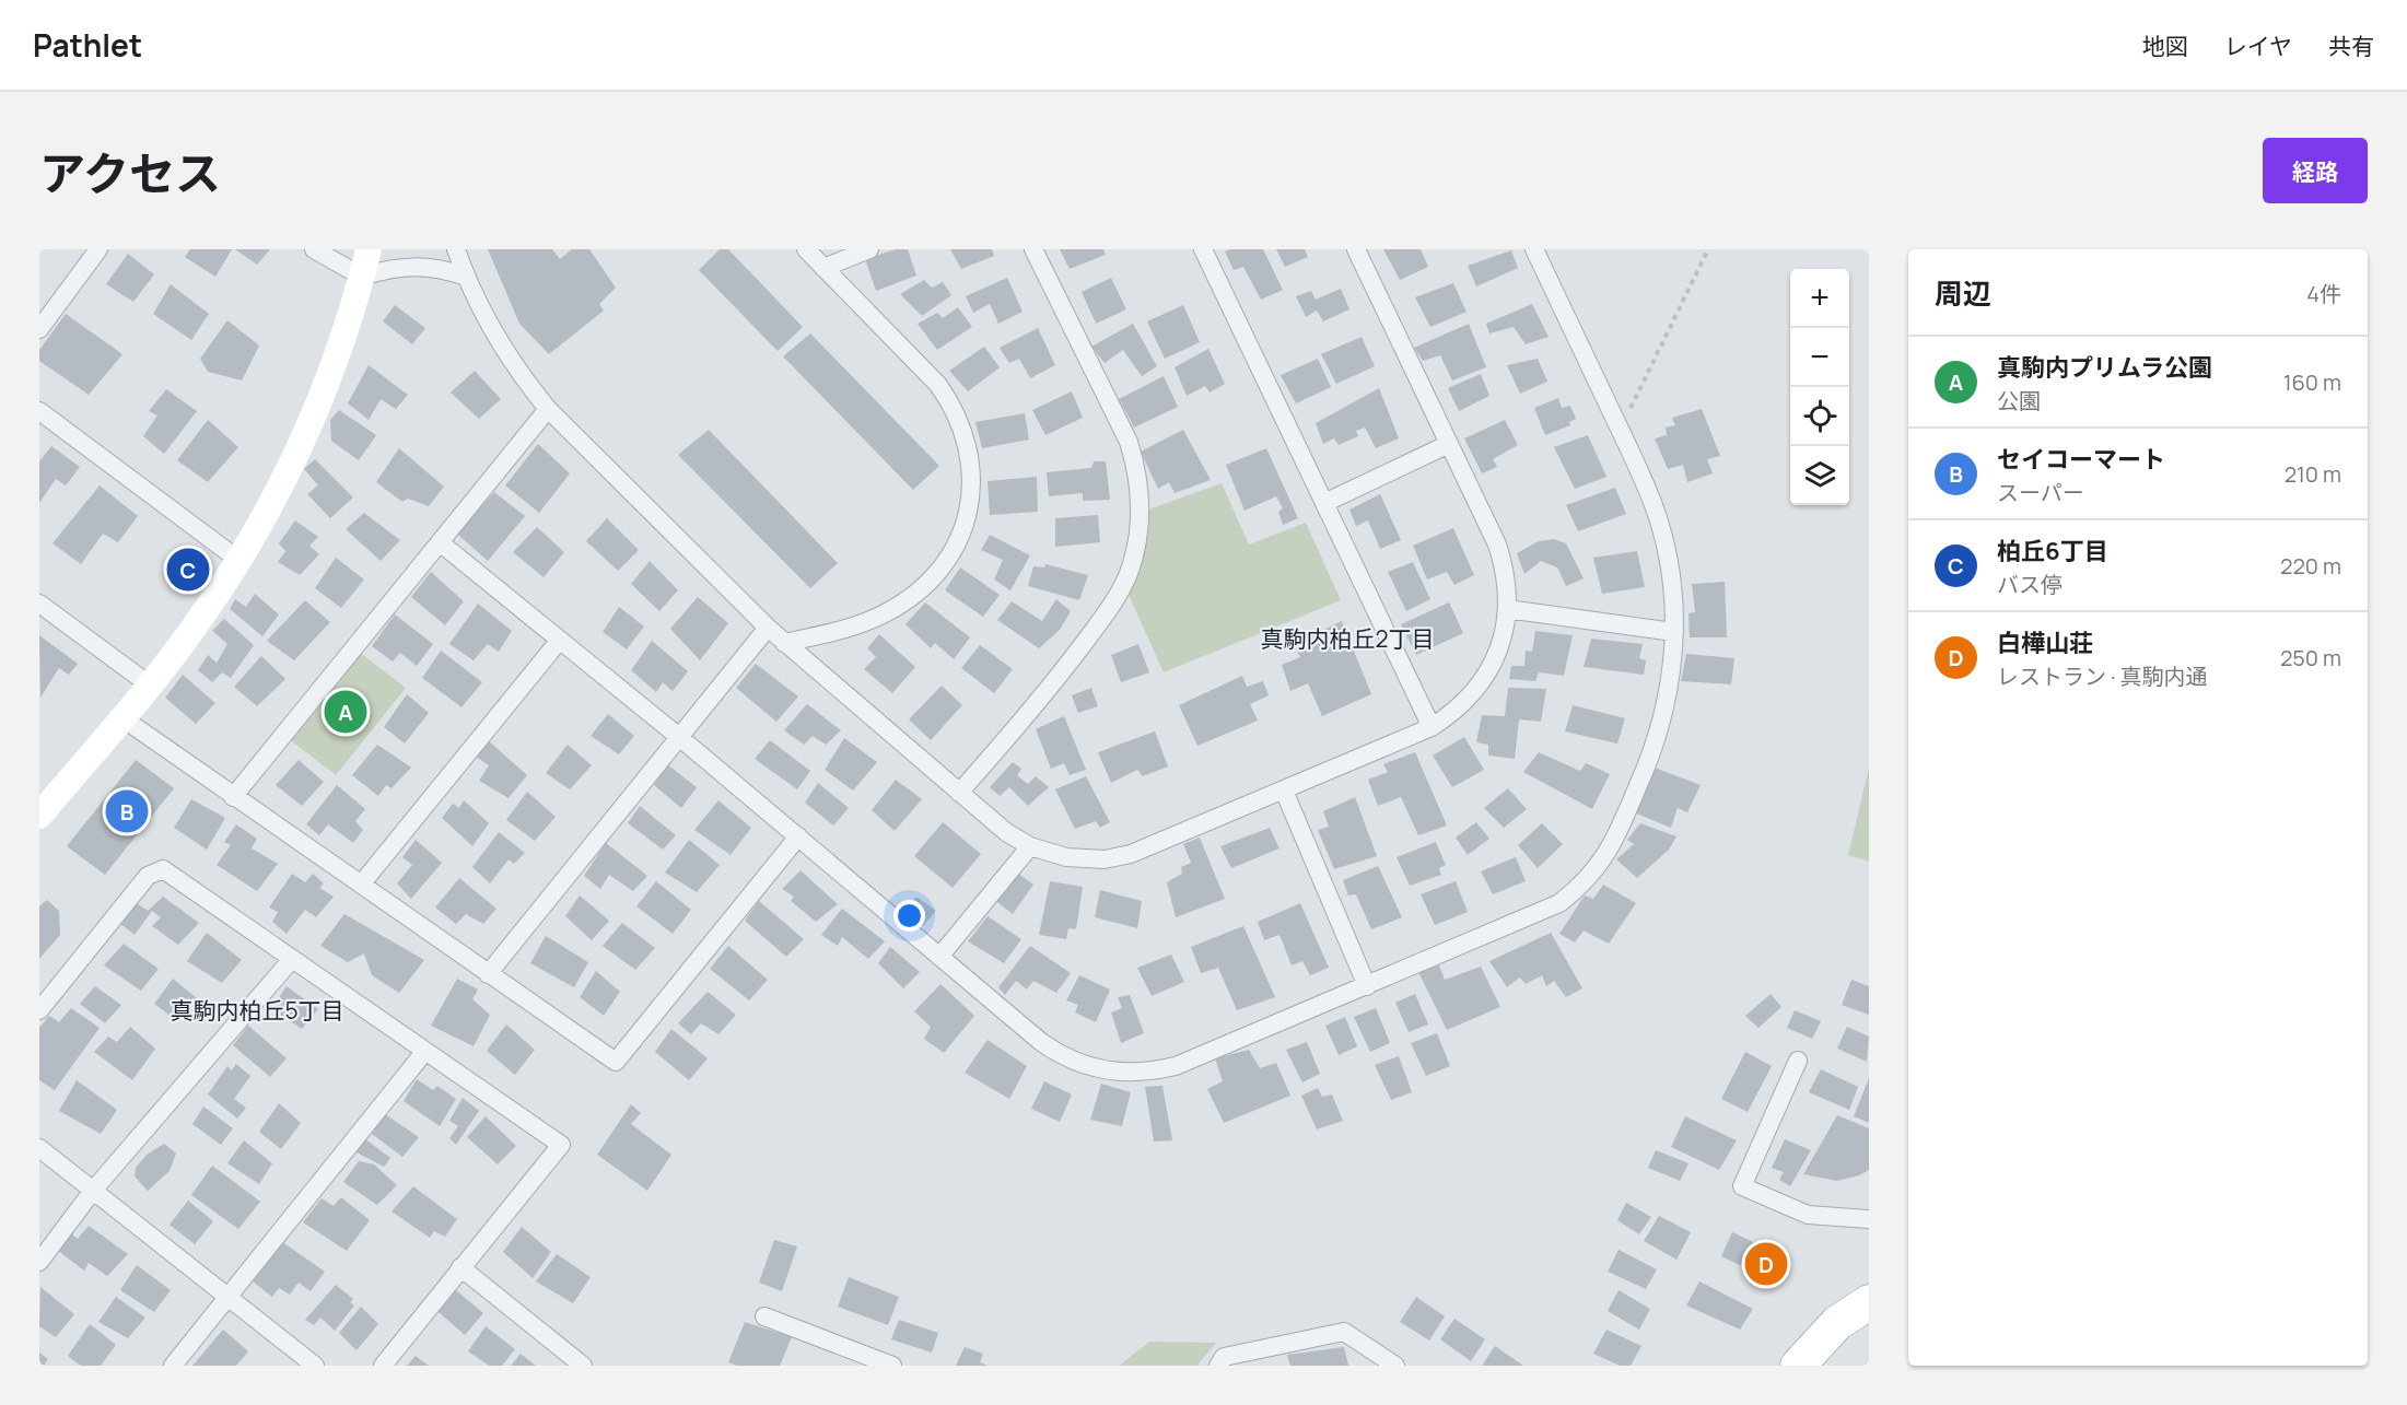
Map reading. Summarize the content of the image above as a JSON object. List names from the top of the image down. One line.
{"districts":["真駒内柏丘2丁目","真駒内柏丘5丁目"],"page":{"header":"Pathlet","nav":["地図","レイヤ","共有"],"title":"アクセス","buttons":"経路","heading":["周辺","4件"],"map_buttons":["+","−"],"list":[{"mark":"A","name":"真駒内プリムラ公園","note":"公園","value":"160 m"},{"mark":"B","name":"セイコーマート","note":"スーパー","value":"210 m"},{"mark":"C","name":"柏丘6丁目","note":"バス停","value":"220 m"},{"mark":"D","name":"白樺山荘","note":"レストラン · 真駒内通","value":"250 m"}],"pins":["C","A","B","D"]}}
